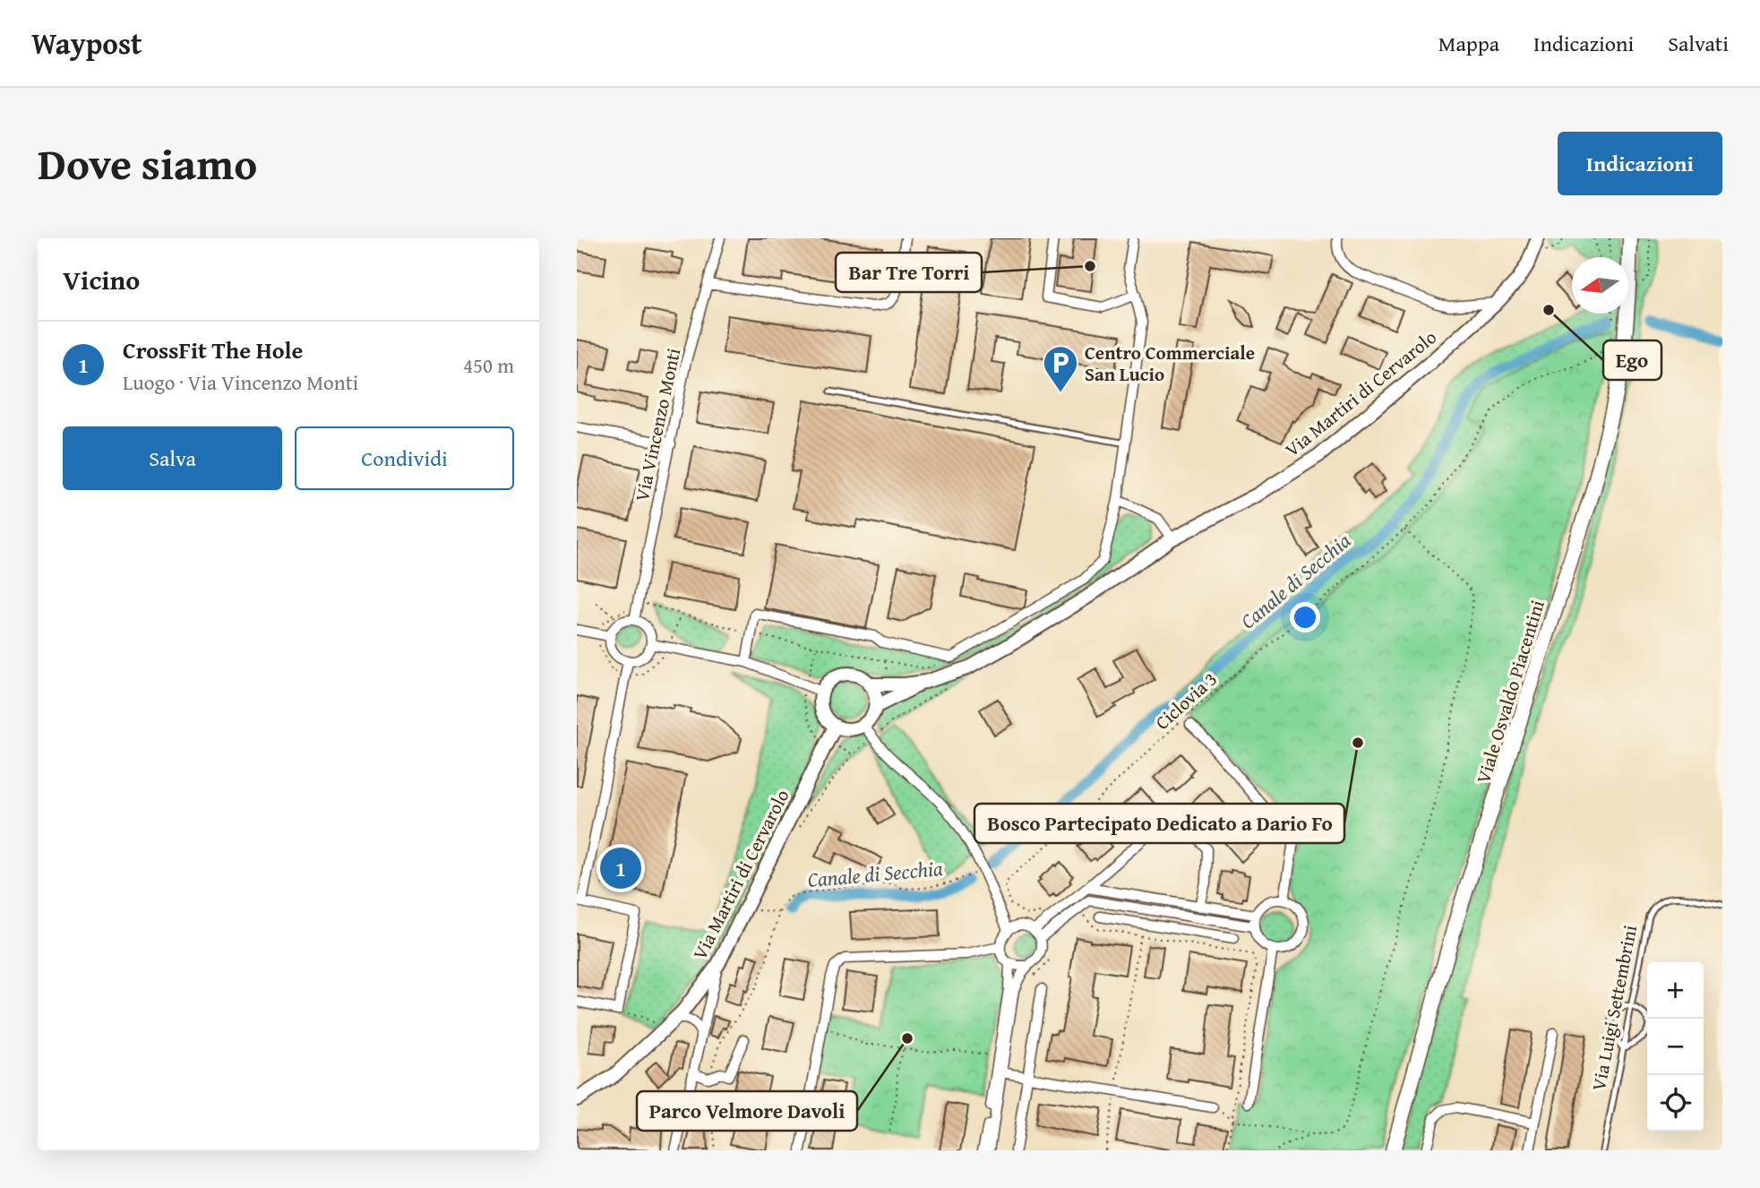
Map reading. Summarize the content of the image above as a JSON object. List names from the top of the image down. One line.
{"streets":{"main road":["Via Martiri di Cervarolo","Viale Osvaldo Piacentini"],"street":["Via Vincenzo Monti"],"lane":["Via Luigi Settembrini"],"path":["Ciclovia 3"]},"water":["Canale di Secchia"],"places":{"other":["Bar Tre Torri","Ego","Bosco Partecipato Dedicato a Dario Fo","Parco Velmore Davoli"],"parking":["Centro Commerciale San Lucio"]},"north":"left","page":{"header":"Waypost","nav":["Mappa","Indicazioni","Salvati"],"title":"Dove siamo","buttons":["Indicazioni",["Salva","Condividi"]],"heading":"Vicino","list":[{"mark":"1","name":"CrossFit The Hole","note":"Luogo · Via Vincenzo Monti","value":"450 m"}],"pins":"1","map_buttons":["+","−"]}}
